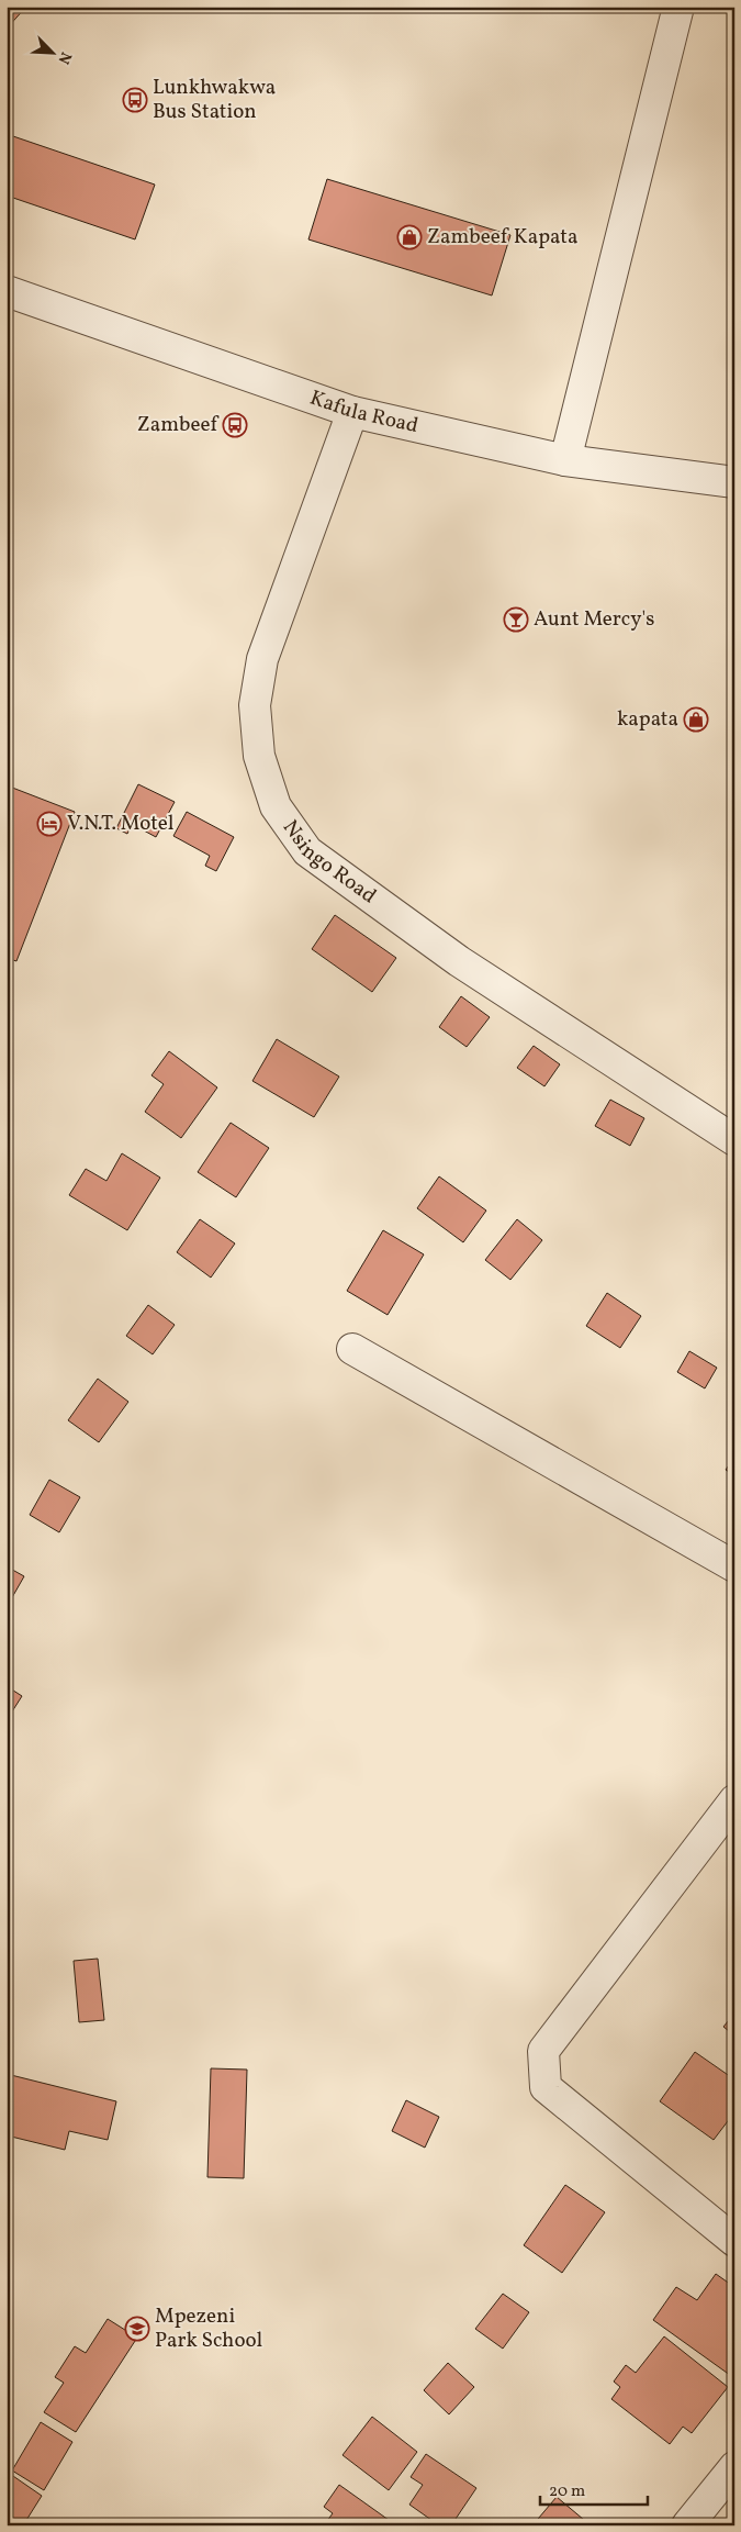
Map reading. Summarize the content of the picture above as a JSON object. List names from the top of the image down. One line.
{"streets":{"street":["Kafula Road","Nsingo Road"]},"crossings":[["Kafula Road","Nsingo Road"]],"places":{"bus stop":["Lunkhwakwa Bus Station","Zambeef"],"shop":["Zambeef Kapata","kapata"],"bar":["Aunt Mercy's"],"hotel":["V.N.T. Motel"],"school or university":["Mpezeni Park School"]},"scale_bar":"20 m","north":"bottom right"}
